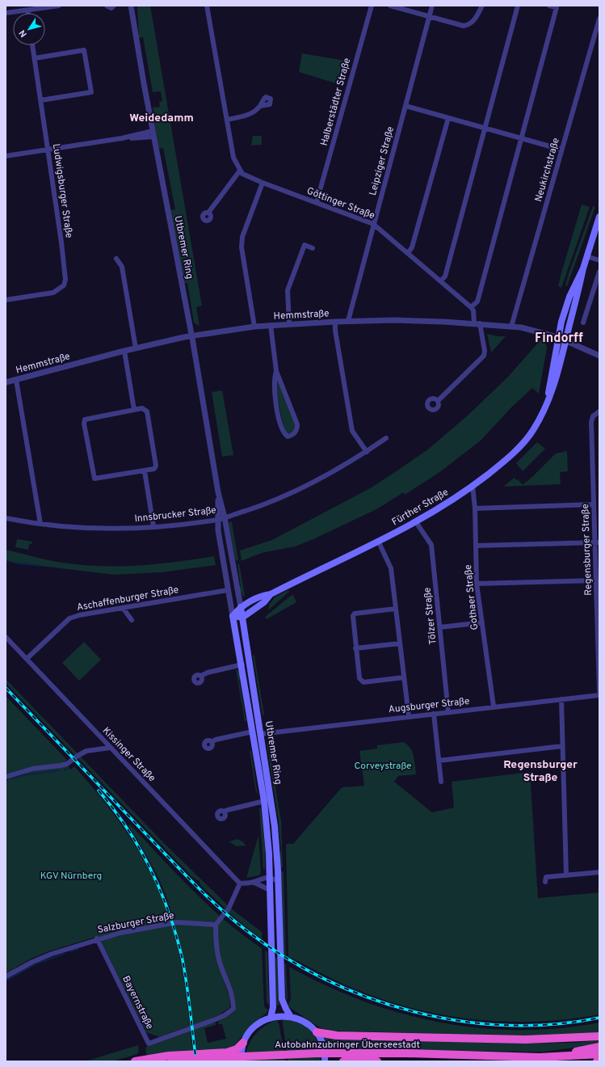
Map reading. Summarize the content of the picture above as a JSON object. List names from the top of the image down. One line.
{"streets":{"highway":["Autobahnzubringer Überseestadt"],"main road":["Utbremer Ring","Fürther Straße"],"street":["Halberstädter Straße","Leipziger Straße","Neukirchstraße","Ludwigsburger Straße","Göttinger Straße","Hemmstraße","Innsbrucker Straße","Regensburger Straße","Gothaer Straße","Aschaffenburger Straße","Tölzer Straße","Augsburger Straße","Kissinger Straße","Salzburger Straße","Bayernstraße"]},"crossings":[["Halberstädter Straße","Göttinger Straße"],["Leipziger Straße","Göttinger Straße"],["Leipziger Straße","Hemmstraße"],["Neukirchstraße","Hemmstraße"],["Utbremer Ring","Hemmstraße"],["Utbremer Ring","Fürther Straße"],["Utbremer Ring","Innsbrucker Straße"],["Utbremer Ring","Aschaffenburger Straße"],["Utbremer Ring","Augsburger Straße"],["Hemmstraße","Fürther Straße"],["Fürther Straße","Gothaer Straße"],["Fürther Straße","Tölzer Straße"],["Gothaer Straße","Augsburger Straße"],["Aschaffenburger Straße","Kissinger Straße"],["Tölzer Straße","Augsburger Straße"],["Salzburger Straße","Bayernstraße"]],"districts":["Weidedamm","Findorff","Regensburger Straße"],"parks":["Corveystraße","KGV Nürnberg"],"north":"bottom left"}
